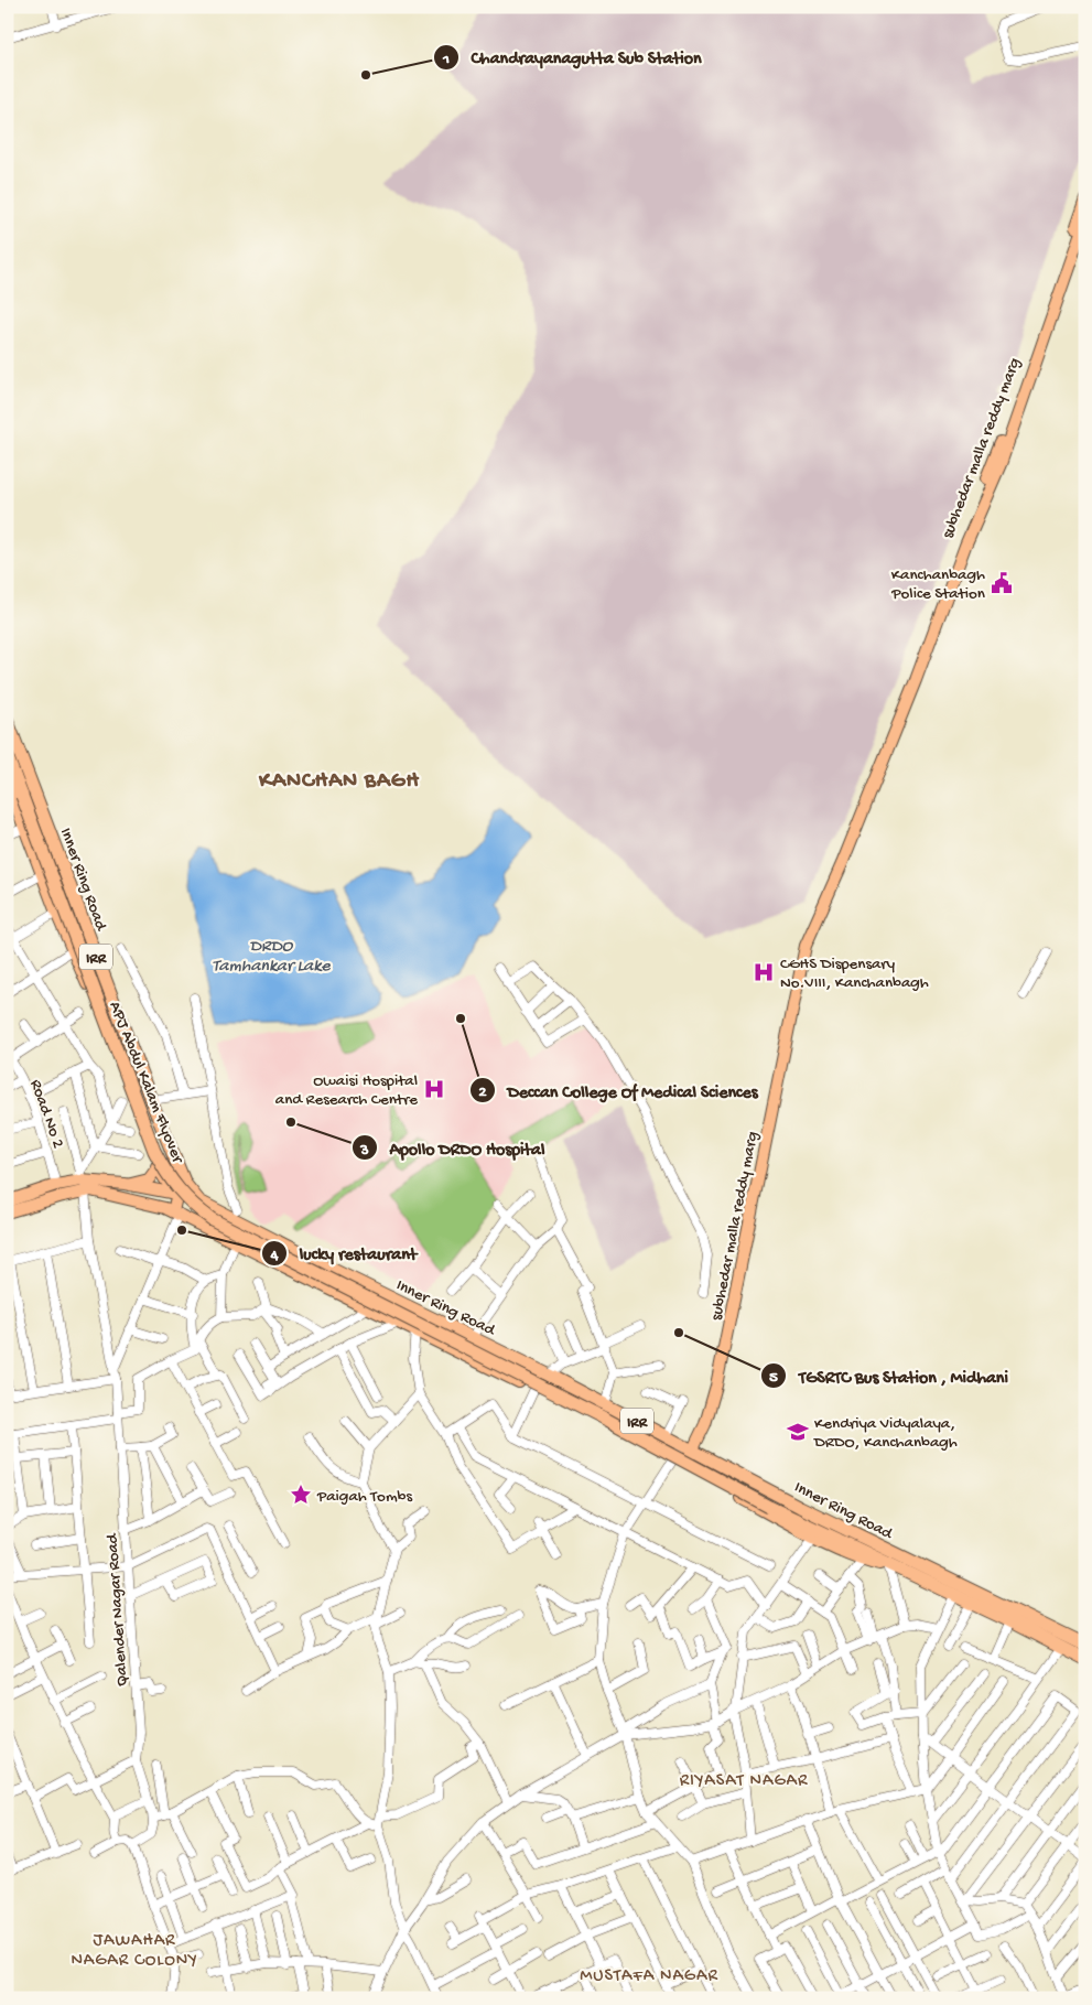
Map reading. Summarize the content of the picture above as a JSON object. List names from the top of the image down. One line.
{"streets":{"highway":["Inner Ring Road","IRR","APJ Abdul Kalam Flyover"],"main road":["subhedar malla reddy marg"],"street":["Road No 2","Qalender Nagar Road"]},"crossings":[["subhedar malla reddy marg","Inner Ring Road"],["Inner Ring Road","APJ Abdul Kalam Flyover"],["Inner Ring Road","Qalender Nagar Road"]],"districts":["KANCHAN BAGH","RIYASAT NAGAR","JAWAHAR NAGAR COLONY","MUSTAFA NAGAR"],"water":["DRDO Tamhankar Lake"],"places":{"other":["Chandrayanagutta Sub Station","Deccan College Of Medical Sciences","Apollo DRDO Hospital","lucky restaurant","TGSRTC Bus Station , Midhani"],"public building":["Kanchanbagh Police Station"],"hospital":["CGHS Dispensary No.VIII, Kanchanbagh","Owaisi Hospital and Research Centre"],"school or university":["Kendriya Vidyalaya, DRDO, Kanchanbagh"],"place":["Paigah Tombs"]}}
